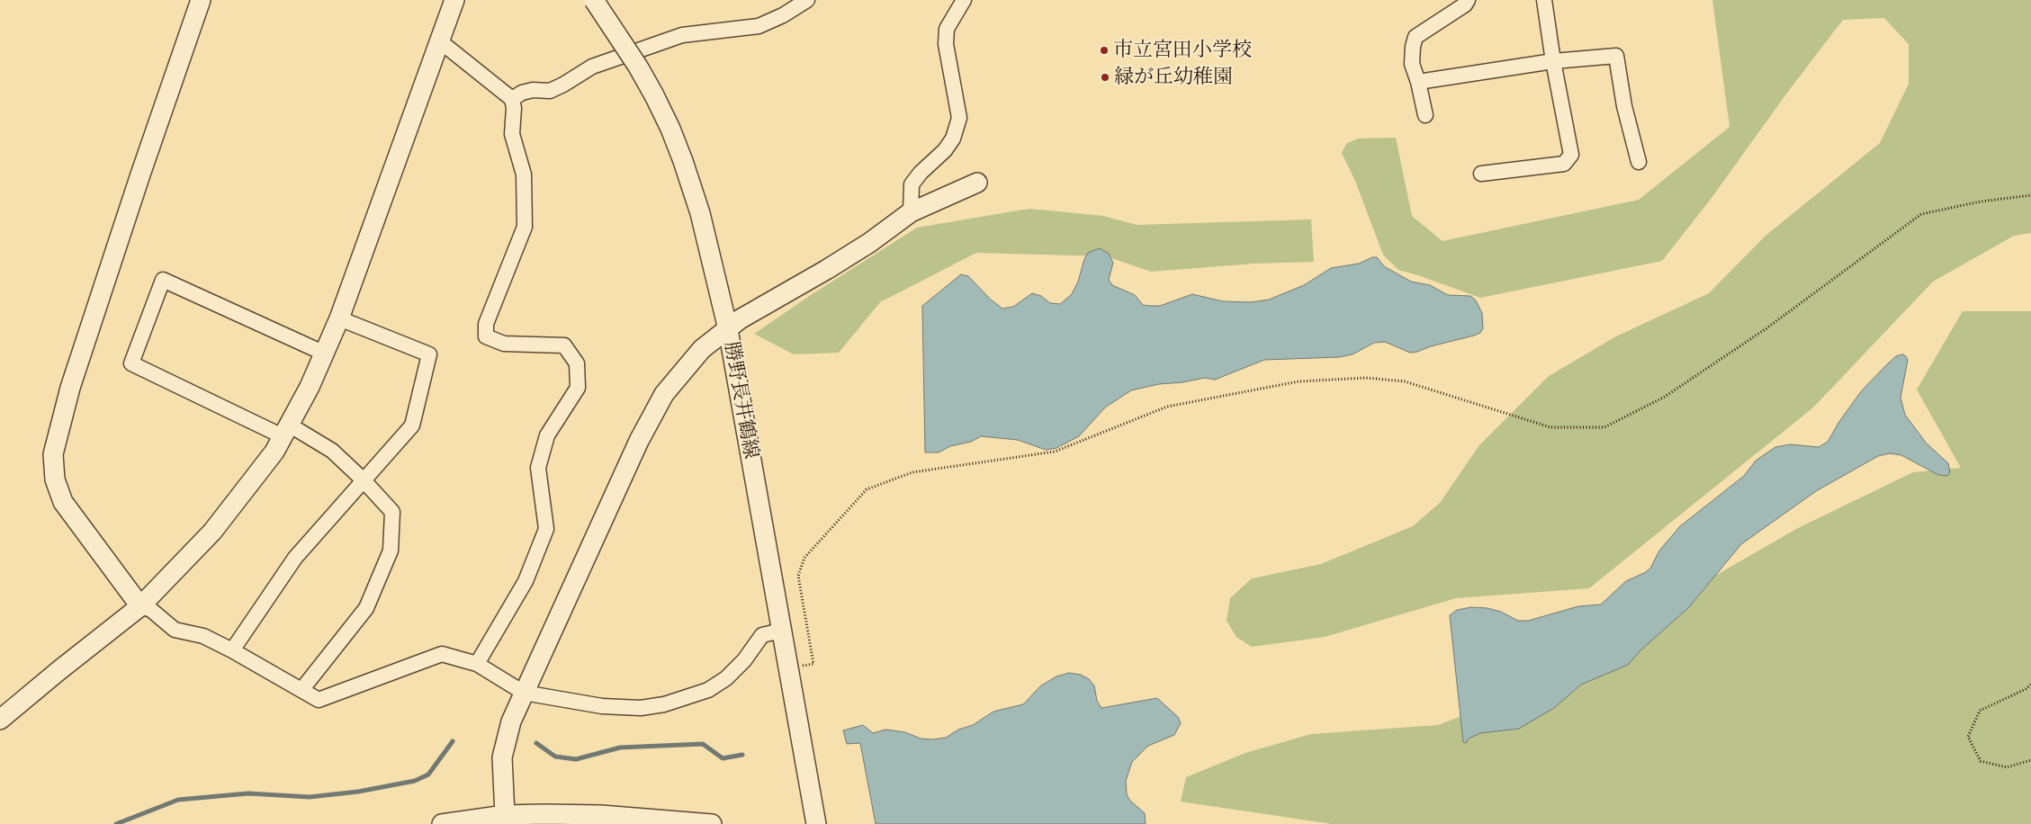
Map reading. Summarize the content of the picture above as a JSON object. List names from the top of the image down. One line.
{"streets":{"street":["勝野長井鶴線"]},"places":["市立宮田小学校","緑が丘幼稚園"]}
